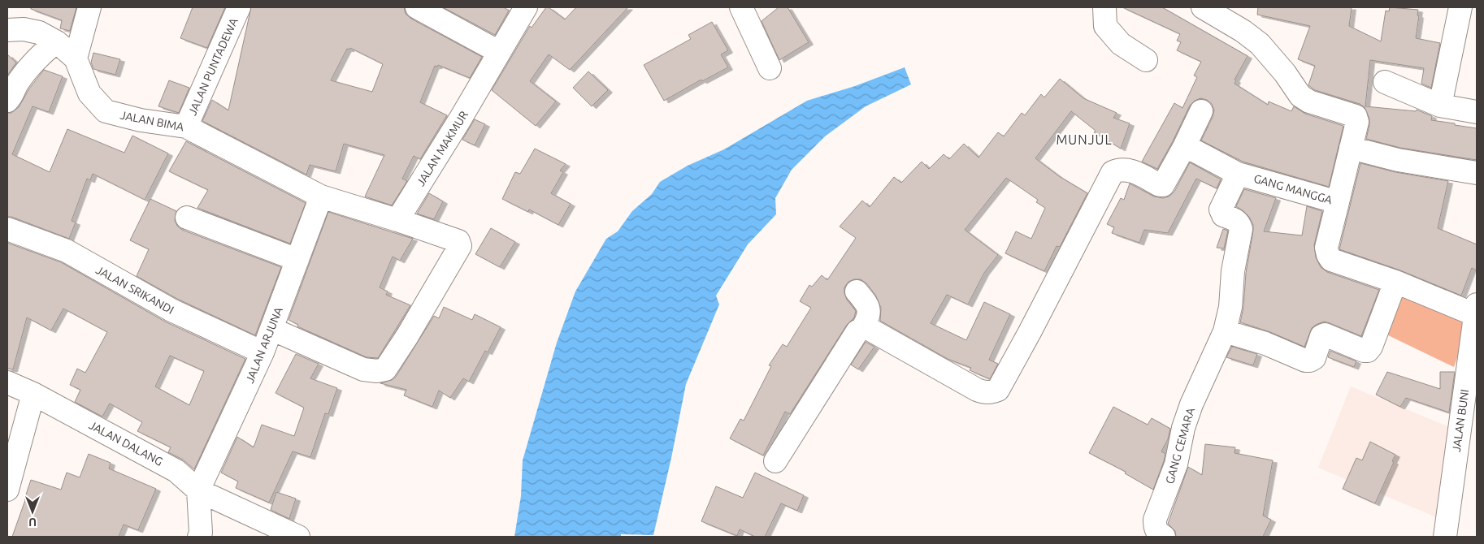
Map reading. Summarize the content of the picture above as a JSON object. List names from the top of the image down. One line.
{"streets":{"street":["JALAN PUNTADEWA","JALAN BIMA","JALAN MAKMUR","GANG MANGGA","JALAN SRIKANDI","JALAN ARJUNA","JALAN BUNI","JALAN DALANG","GANG CEMARA"]},"crossings":[["JALAN PUNTADEWA","JALAN BIMA"],["JALAN BIMA","JALAN ARJUNA"],["JALAN SRIKANDI","JALAN ARJUNA"],["JALAN ARJUNA","JALAN DALANG"]],"districts":["MUNJUL"],"north":"bottom"}
